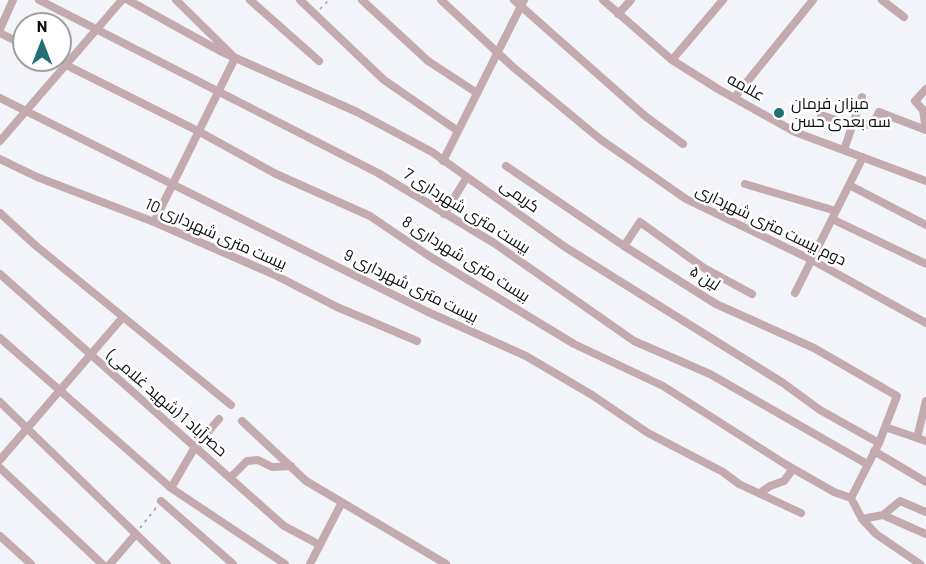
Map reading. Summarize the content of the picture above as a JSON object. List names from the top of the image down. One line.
{"streets":{"street":["علامه","کریمی","بیست متری شهرداری 7","دوم بیست متری شهرداری","بیست متری شهرداری 10","بیست متری شهرداری 8","لین ۵","بیست متری شهرداری 9","حصرآباد 1 (شهید غلامی)"]},"places":["میزان فرمان سه بعدی حسن"],"north":"top"}
